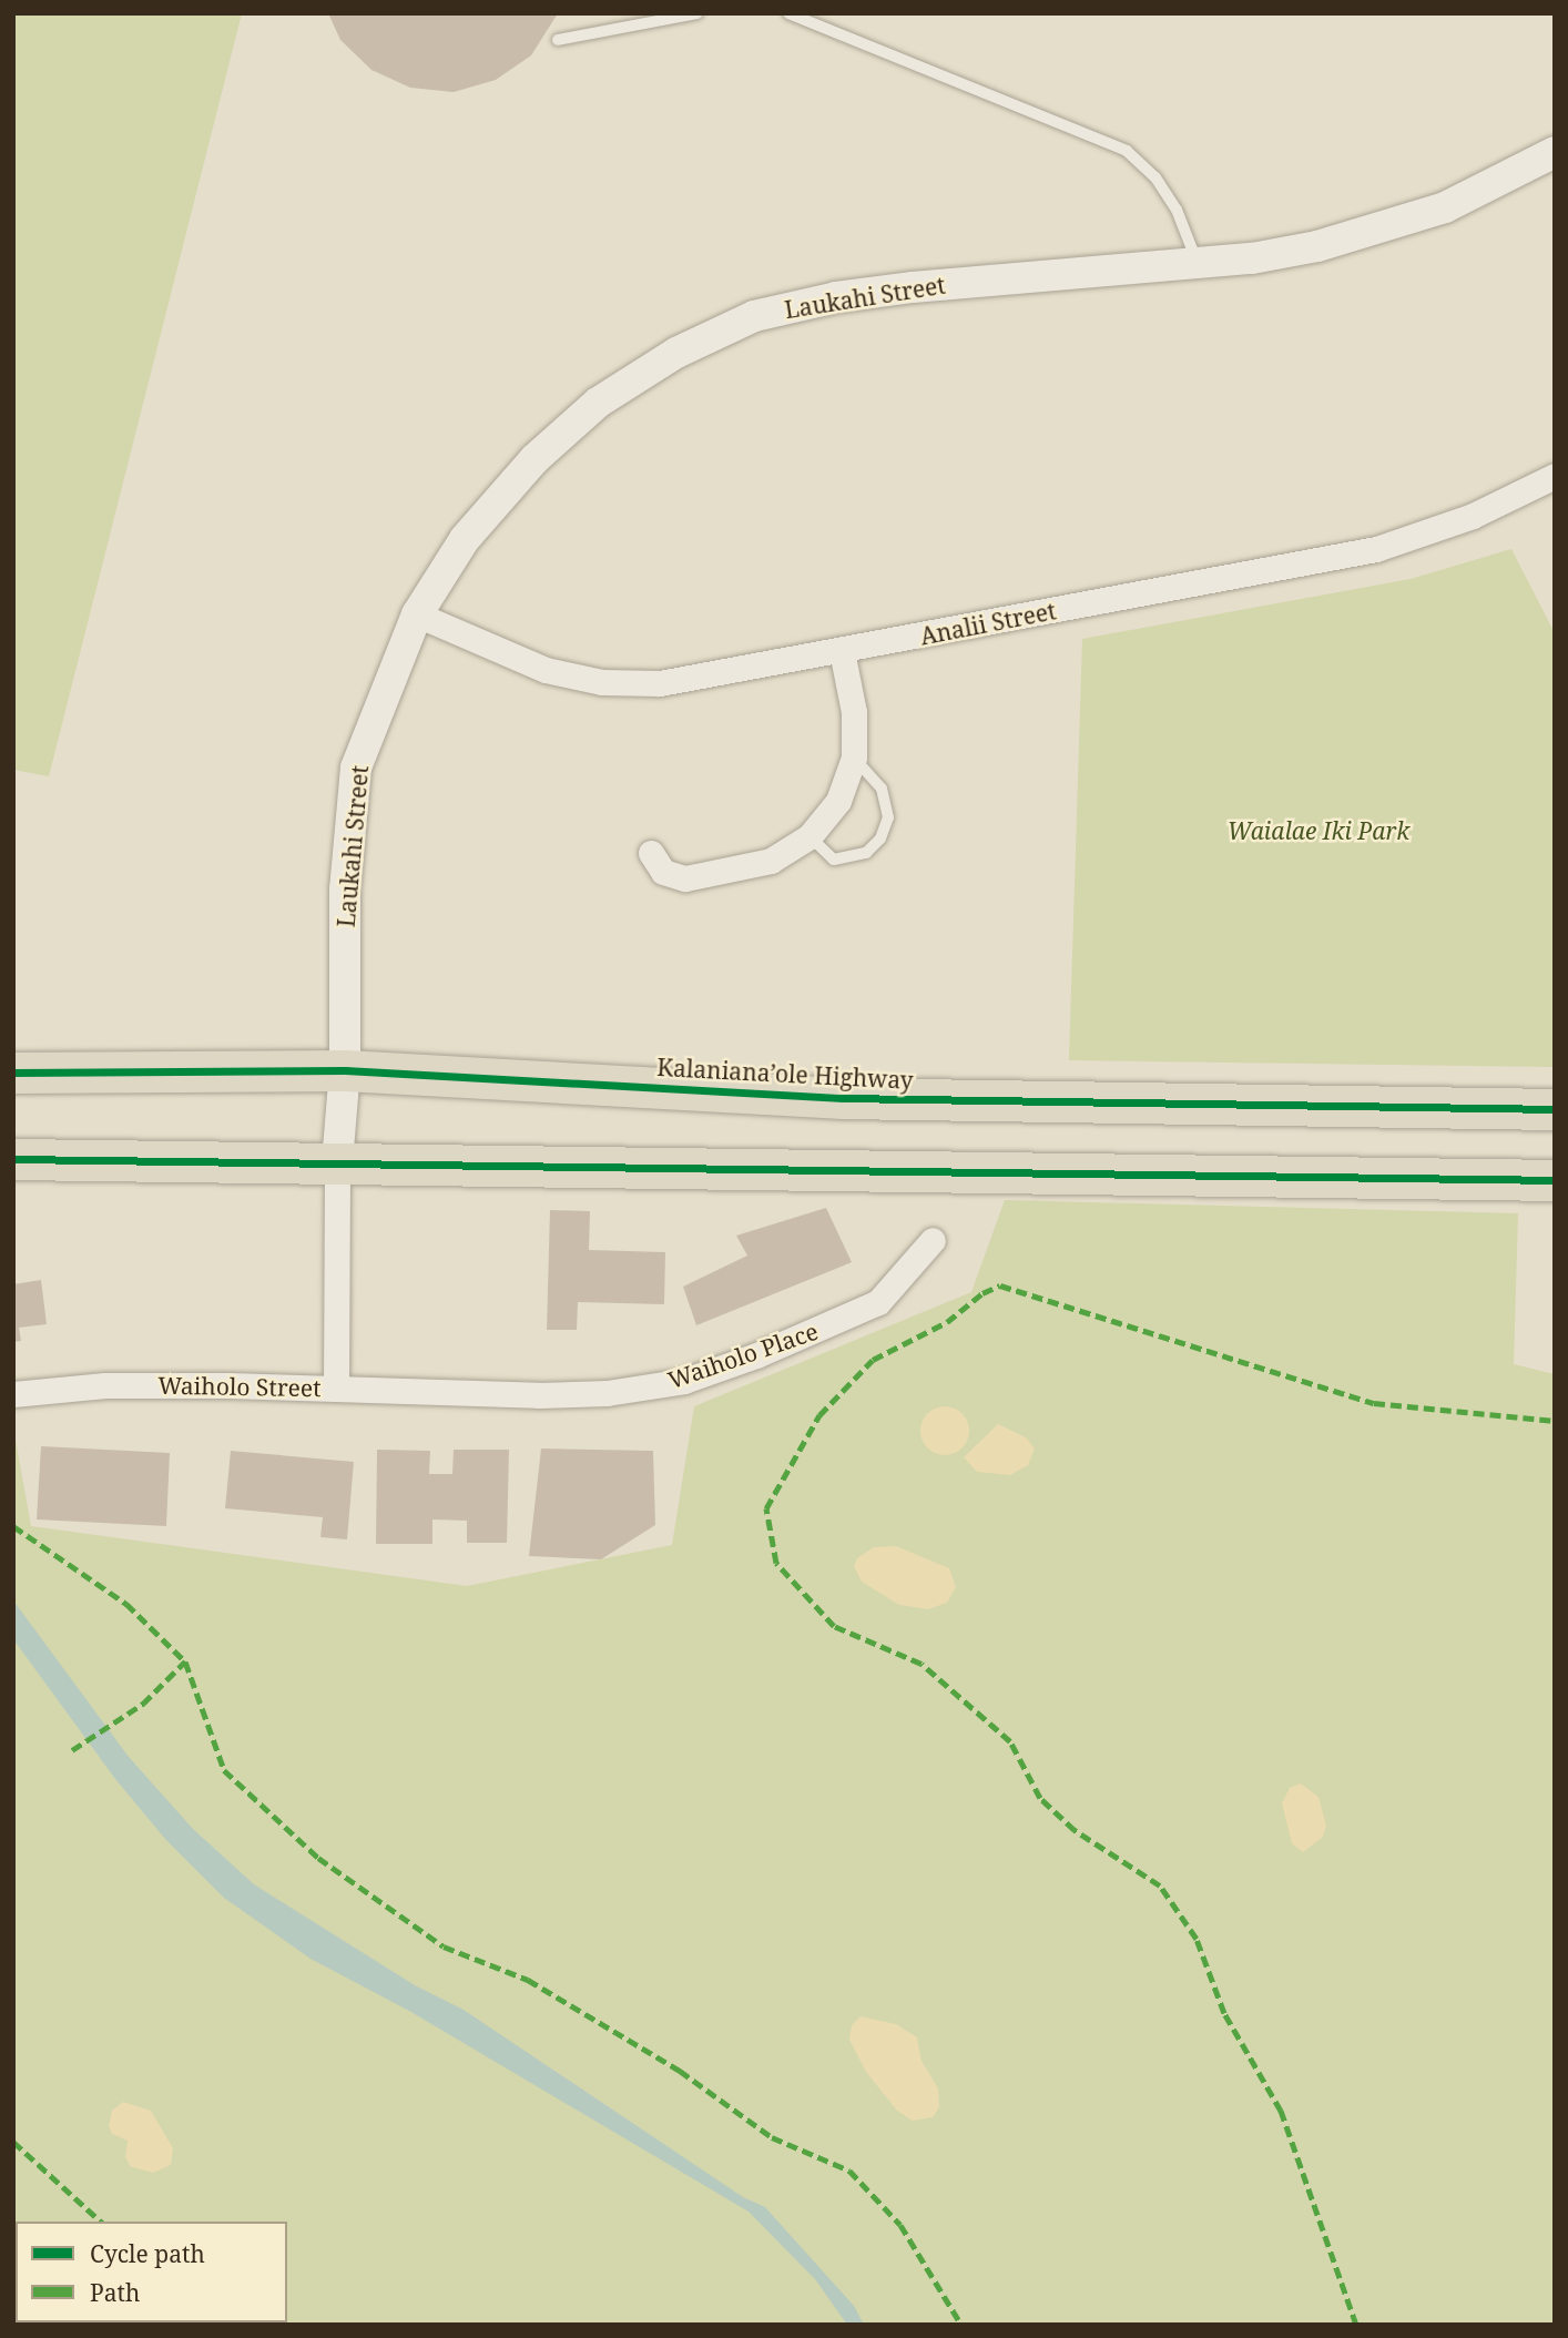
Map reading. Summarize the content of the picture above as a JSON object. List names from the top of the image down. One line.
{"streets":{"highway":["Kalaniana’ole Highway"],"street":["Laukahi Street","Analii Street","Waiholo Place","Waiholo Street"]},"crossings":[["Laukahi Street","Analii Street"],["Laukahi Street","Kalaniana’ole Highway"],["Laukahi Street","Waiholo Street"],["Waiholo Place","Waiholo Street"]],"parks":["Waialae Iki Park"],"legend":["Cycle path","Path"]}
